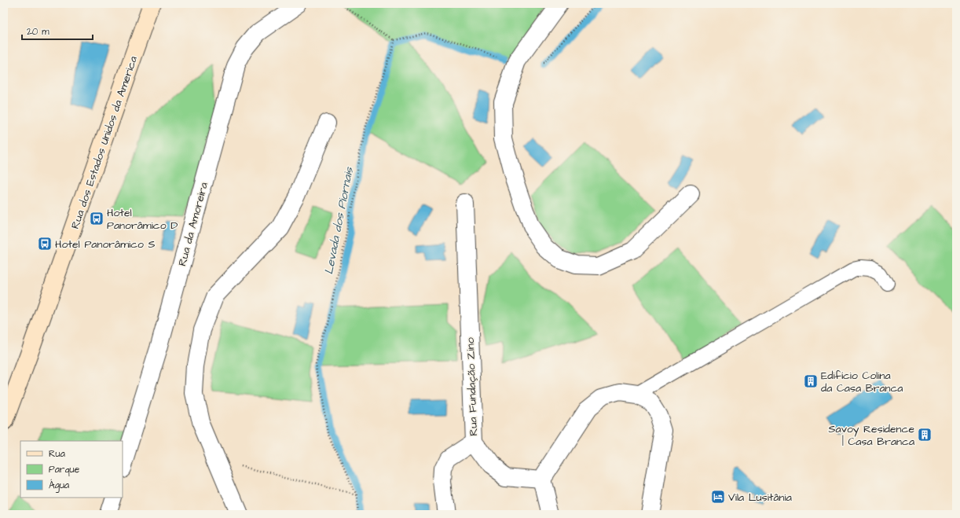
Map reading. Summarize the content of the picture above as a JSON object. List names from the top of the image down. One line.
{"streets":{"street":["Rua dos Estados Unidos da America","Rua da Amoreira","Rua Fundação Zino"]},"water":["Levada dos Piornais"],"places":{"bus stop":["Hotel Panorâmico D","Hotel Panorâmico S"],"building":["Edifício Colina da Casa Branca","Savoy Residence | Casa Branca"],"hotel":["Vila Lusitânia"]},"legend":["Rua","Parque","Água"],"scale_bar":"20 m"}
